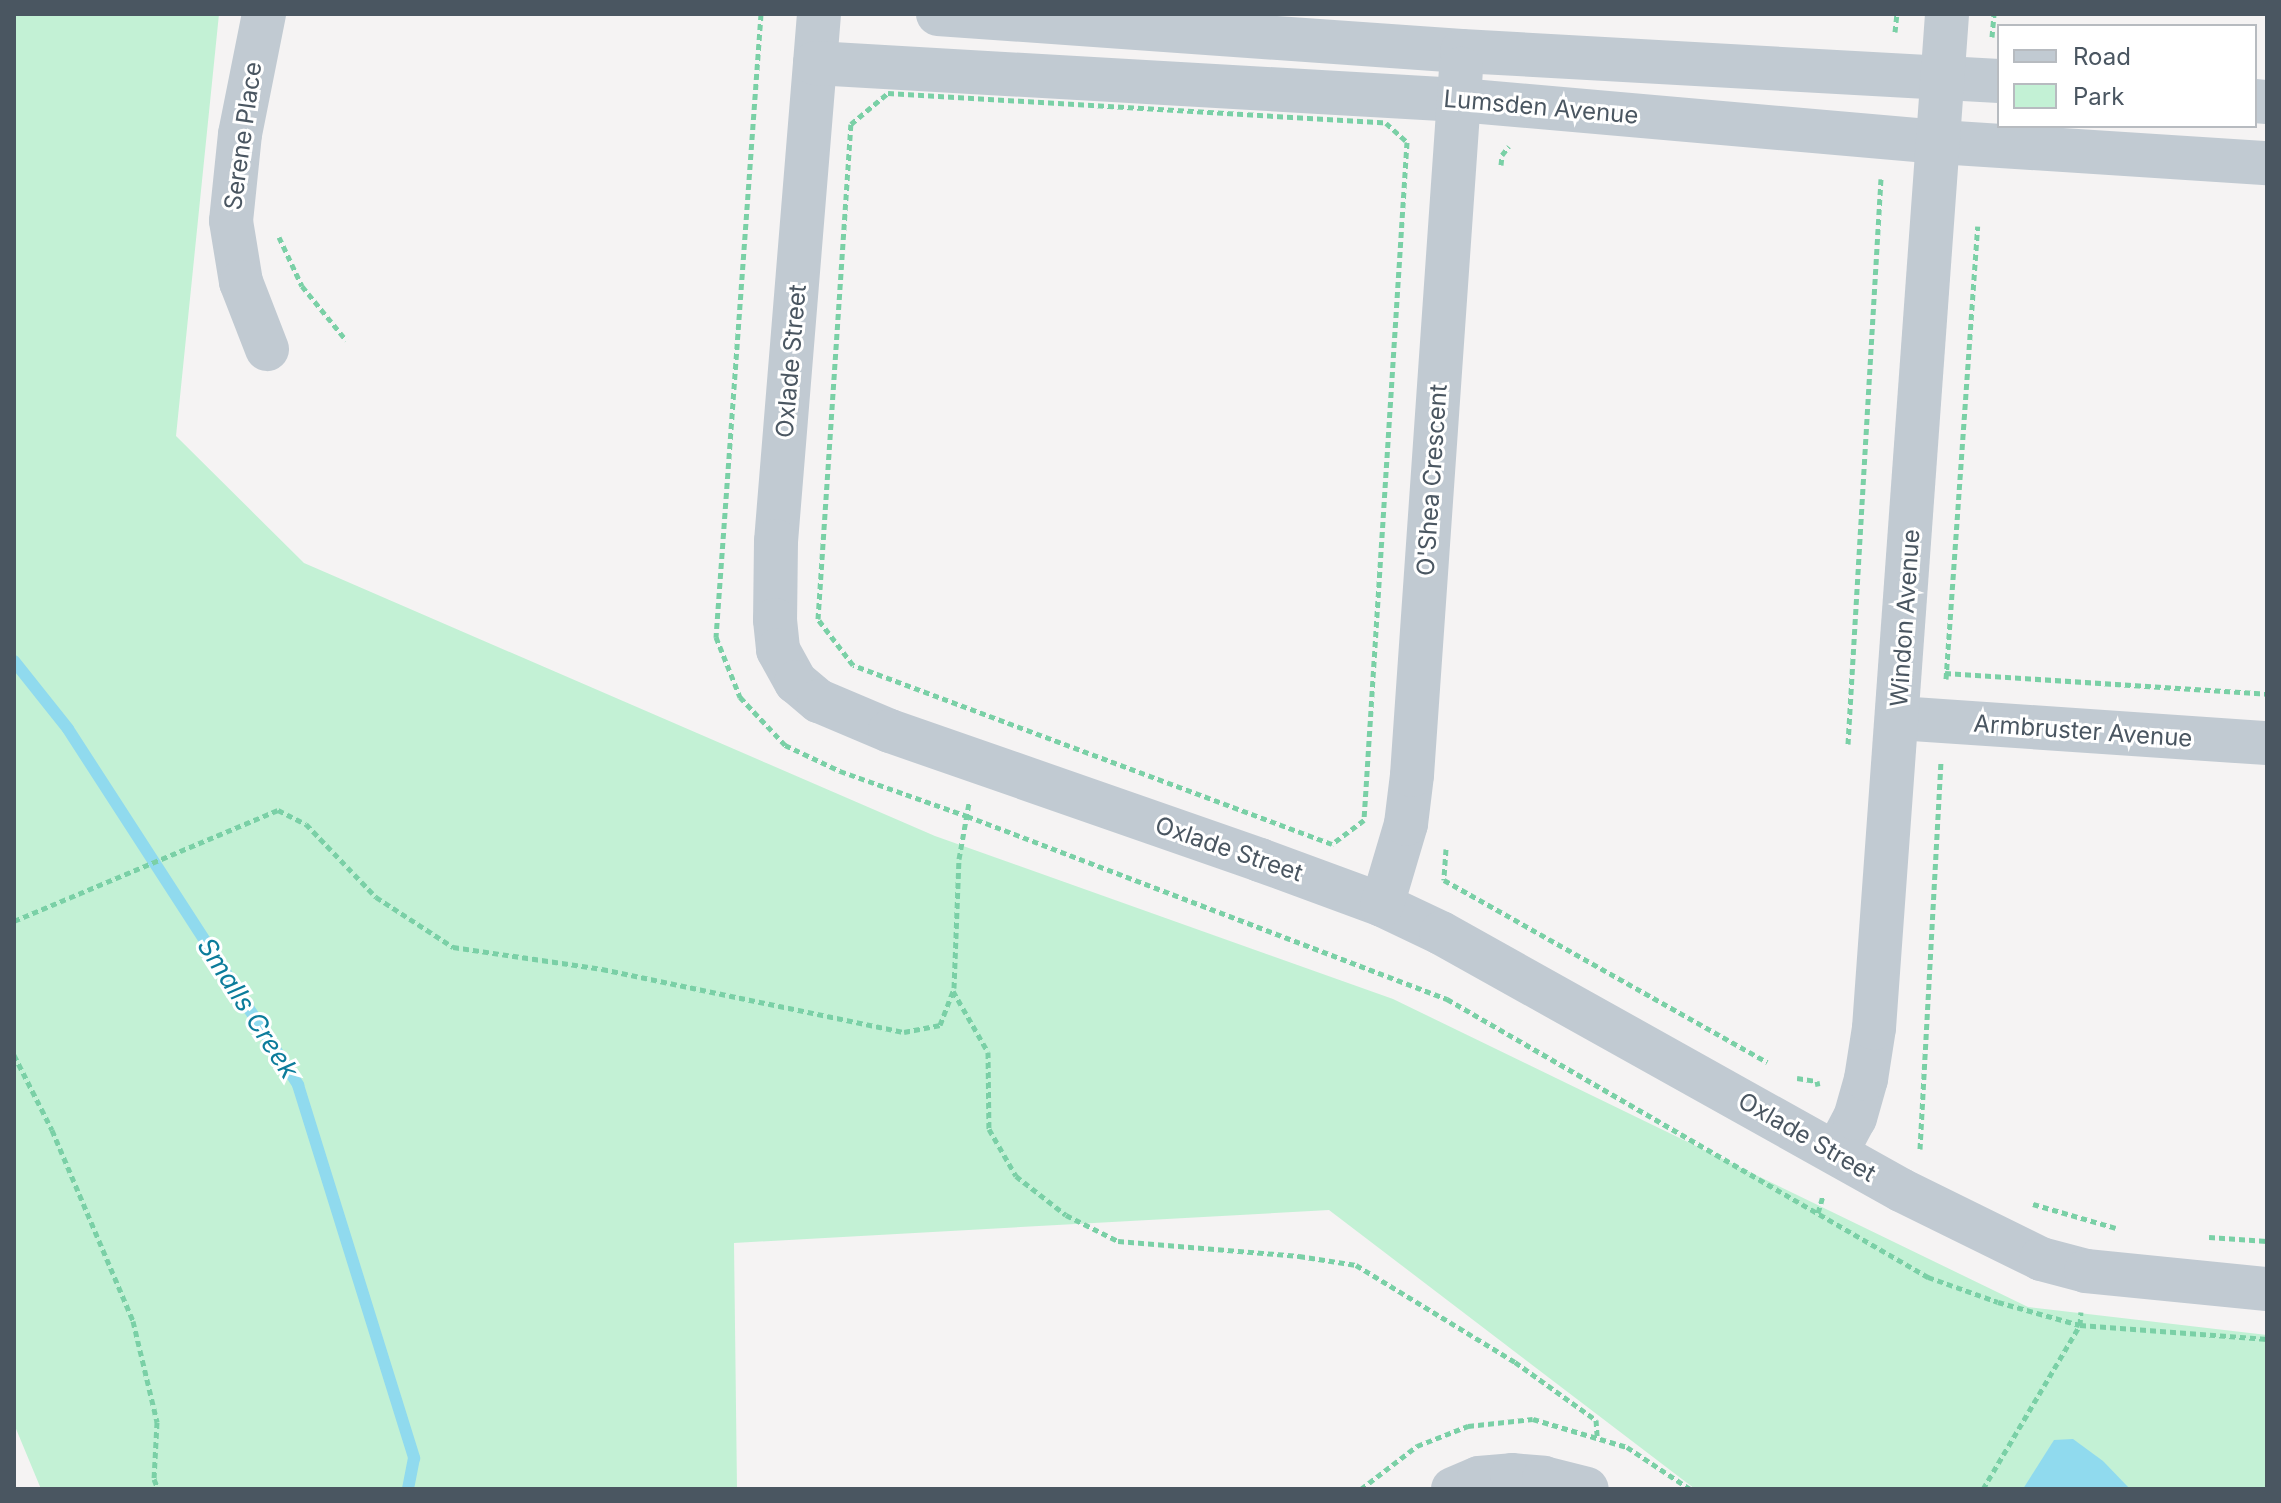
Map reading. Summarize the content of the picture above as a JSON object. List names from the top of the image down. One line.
{"streets":{"street":["Lumsden Avenue","Serene Place","Oxlade Street","O'Shea Crescent","Windon Avenue","Armbruster Avenue"]},"crossings":[["Lumsden Avenue","Oxlade Street"],["Lumsden Avenue","O'Shea Crescent"],["Lumsden Avenue","Windon Avenue"],["Oxlade Street","O'Shea Crescent"],["Oxlade Street","Windon Avenue"],["Windon Avenue","Armbruster Avenue"]],"water":["Smalls Creek"],"legend":["Road","Park"]}
